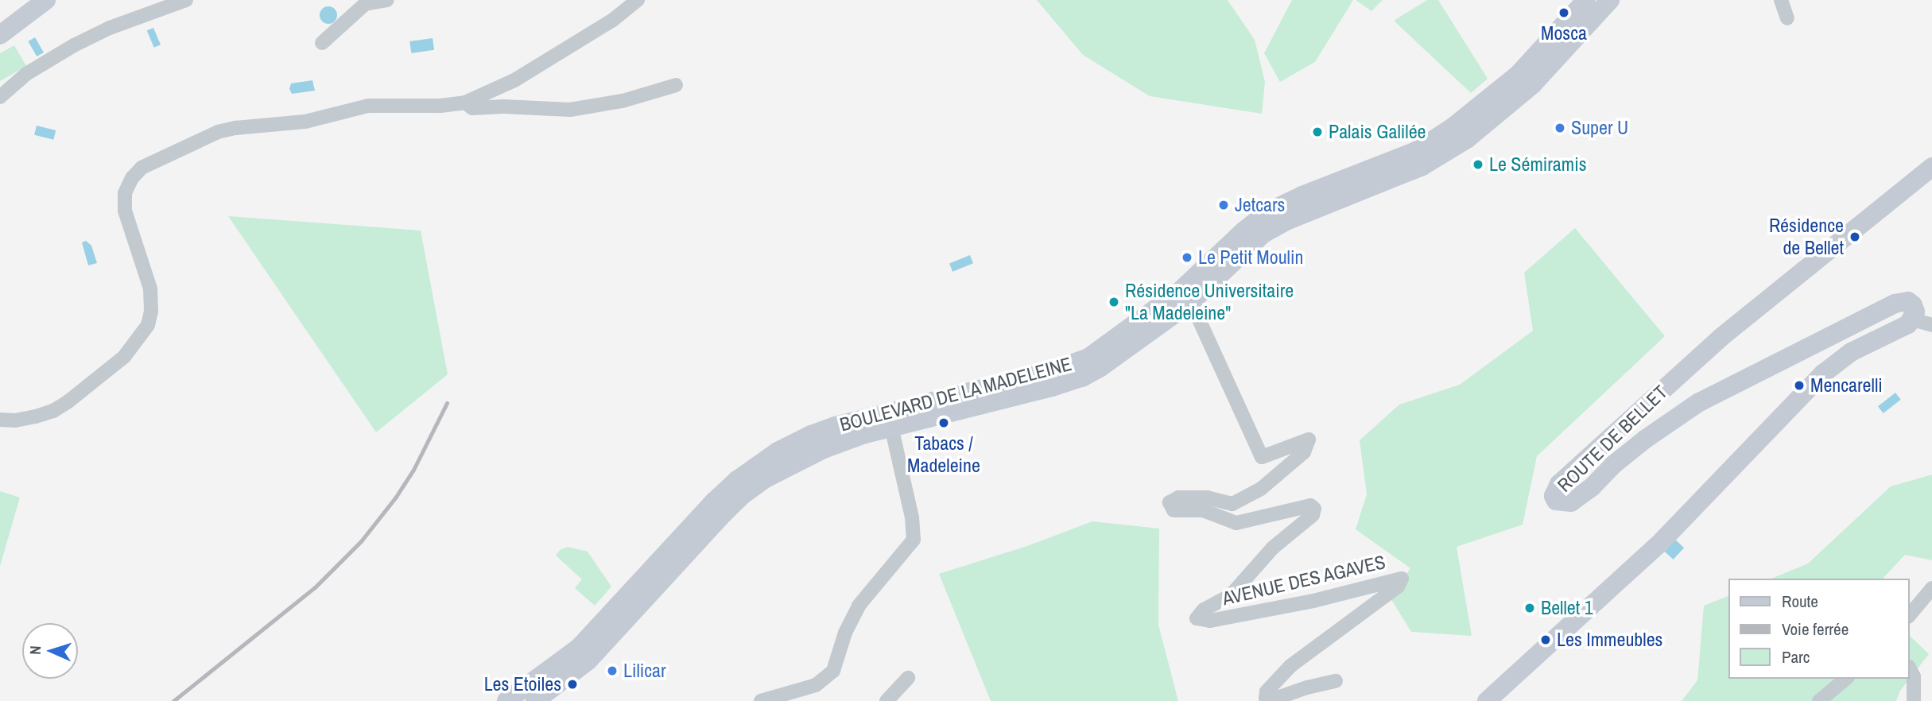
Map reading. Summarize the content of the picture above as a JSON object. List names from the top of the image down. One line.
{"streets":{"street":["BOULEVARD DE LA MADELEINE","ROUTE DE BELLET","AVENUE DES AGAVES"]},"crossings":[["BOULEVARD DE LA MADELEINE","AVENUE DES AGAVES"]],"places":["Mosca","Super U","Palais Galilée","Le Sémiramis","Jetcars","Résidence de Bellet","Le Petit Moulin","Résidence Universitaire \"La Madeleine\"","Mencarelli","Tabacs / Madeleine","Bellet 1","Les Immeubles","Lilicar","Les Etoiles"],"legend":["Route","Voie ferrée","Parc"],"north":"left"}
